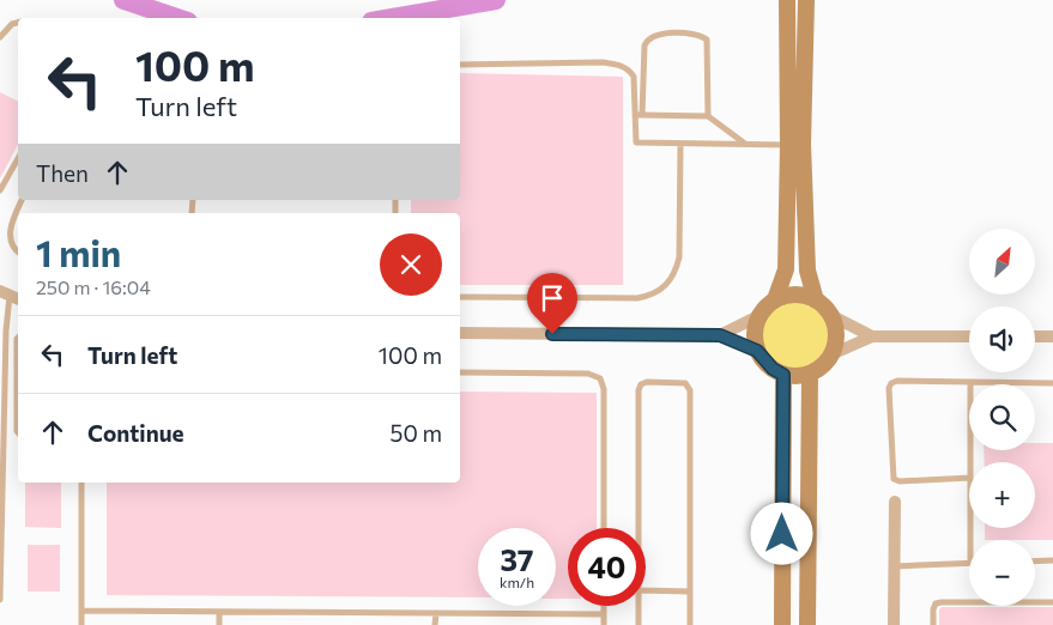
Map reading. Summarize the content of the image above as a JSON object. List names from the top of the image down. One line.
{"north":"top right","page":{"turn":["100 m","Turn left"],"then":"Then","heading":["1 min","250 m · 16:04"],"map_buttons":["+","−"],"list":[{"name":"Turn left","value":"100 m"},{"name":"Continue","value":"50 m"}],"speed":"37 km/h","limit":"40"}}
